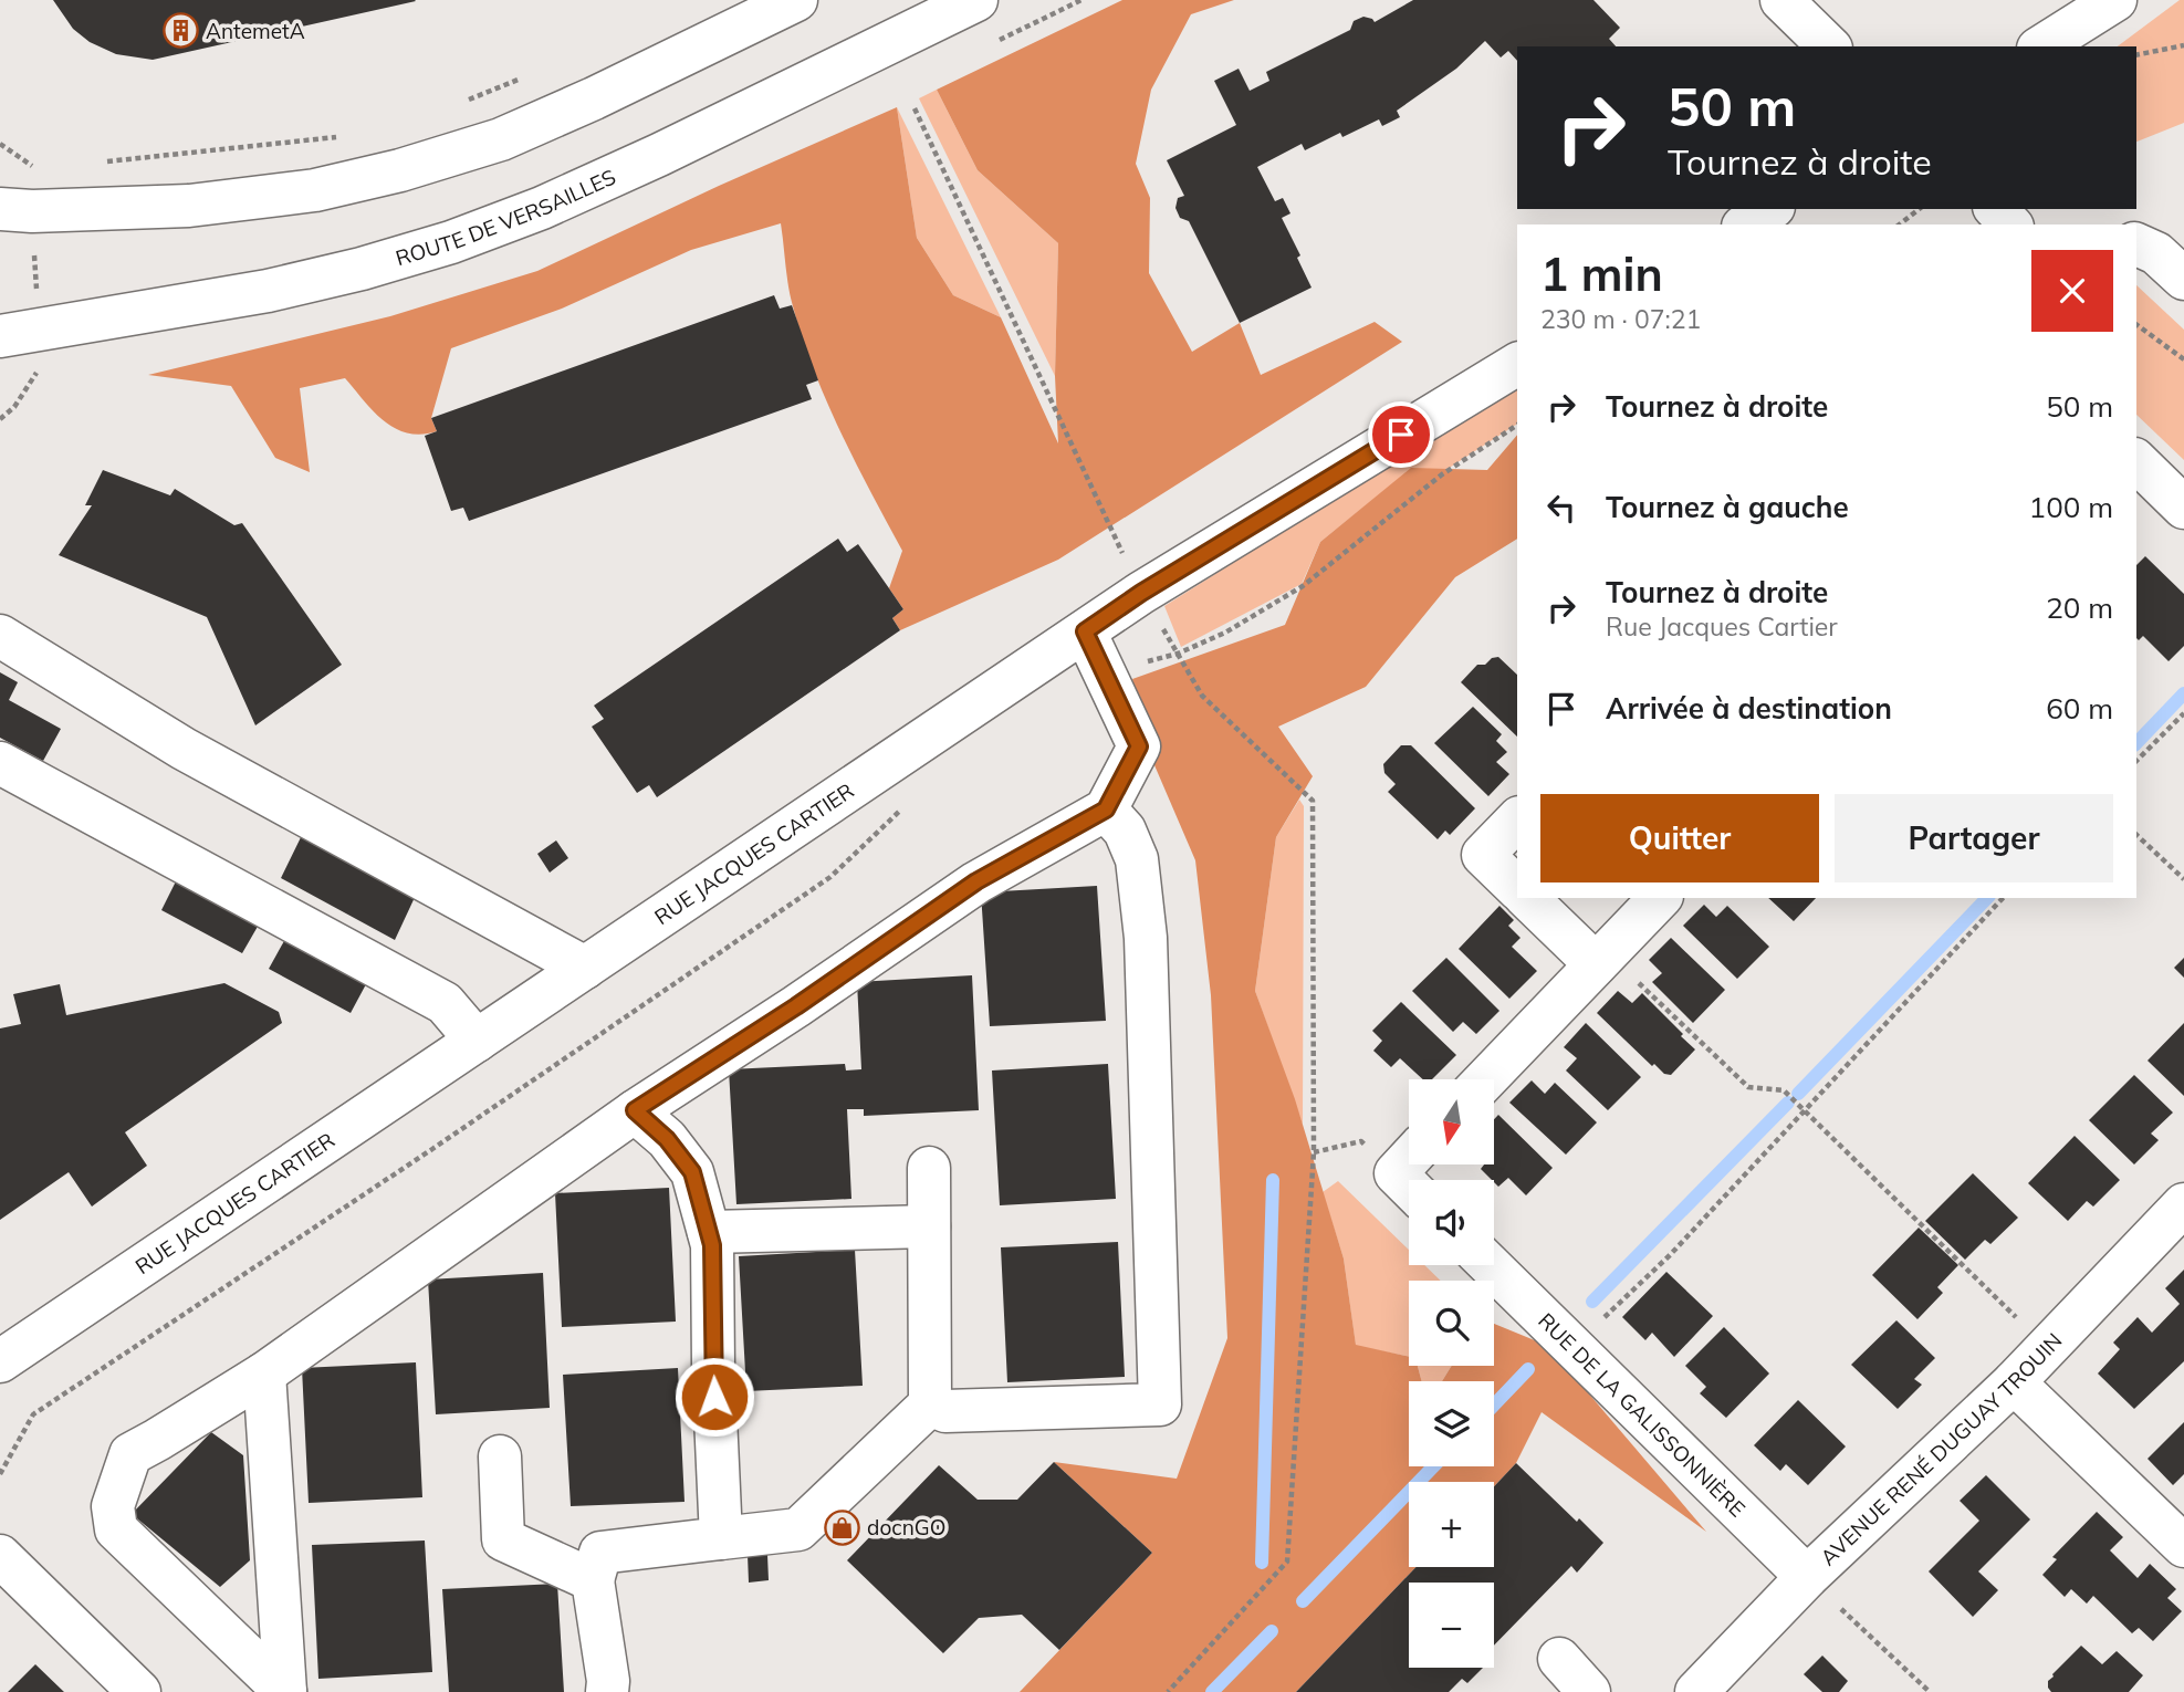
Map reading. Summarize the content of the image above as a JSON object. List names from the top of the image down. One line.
{"streets":{"street":["ROUTE DE VERSAILLES","RUE JACQUES CARTIER","RUE DE LA GALISSONNIÈRE","AVENUE RENÉ DUGUAY TROUIN"]},"crossings":[["RUE DE LA GALISSONNIÈRE","AVENUE RENÉ DUGUAY TROUIN"]],"places":{"building":["AntemetA"],"shop":["docnGO"]},"north":"bottom","page":{"turn":["50 m","Tournez à droite"],"heading":["1 min","230 m · 07:21"],"list":[{"name":"Tournez à droite","value":"50 m"},{"name":"Tournez à gauche","value":"100 m"},{"name":"Tournez à droite","note":"Rue Jacques Cartier","value":"20 m"},{"name":"Arrivée à destination","value":"60 m"}],"buttons":["Quitter","Partager"],"map_buttons":["+","−"]}}
